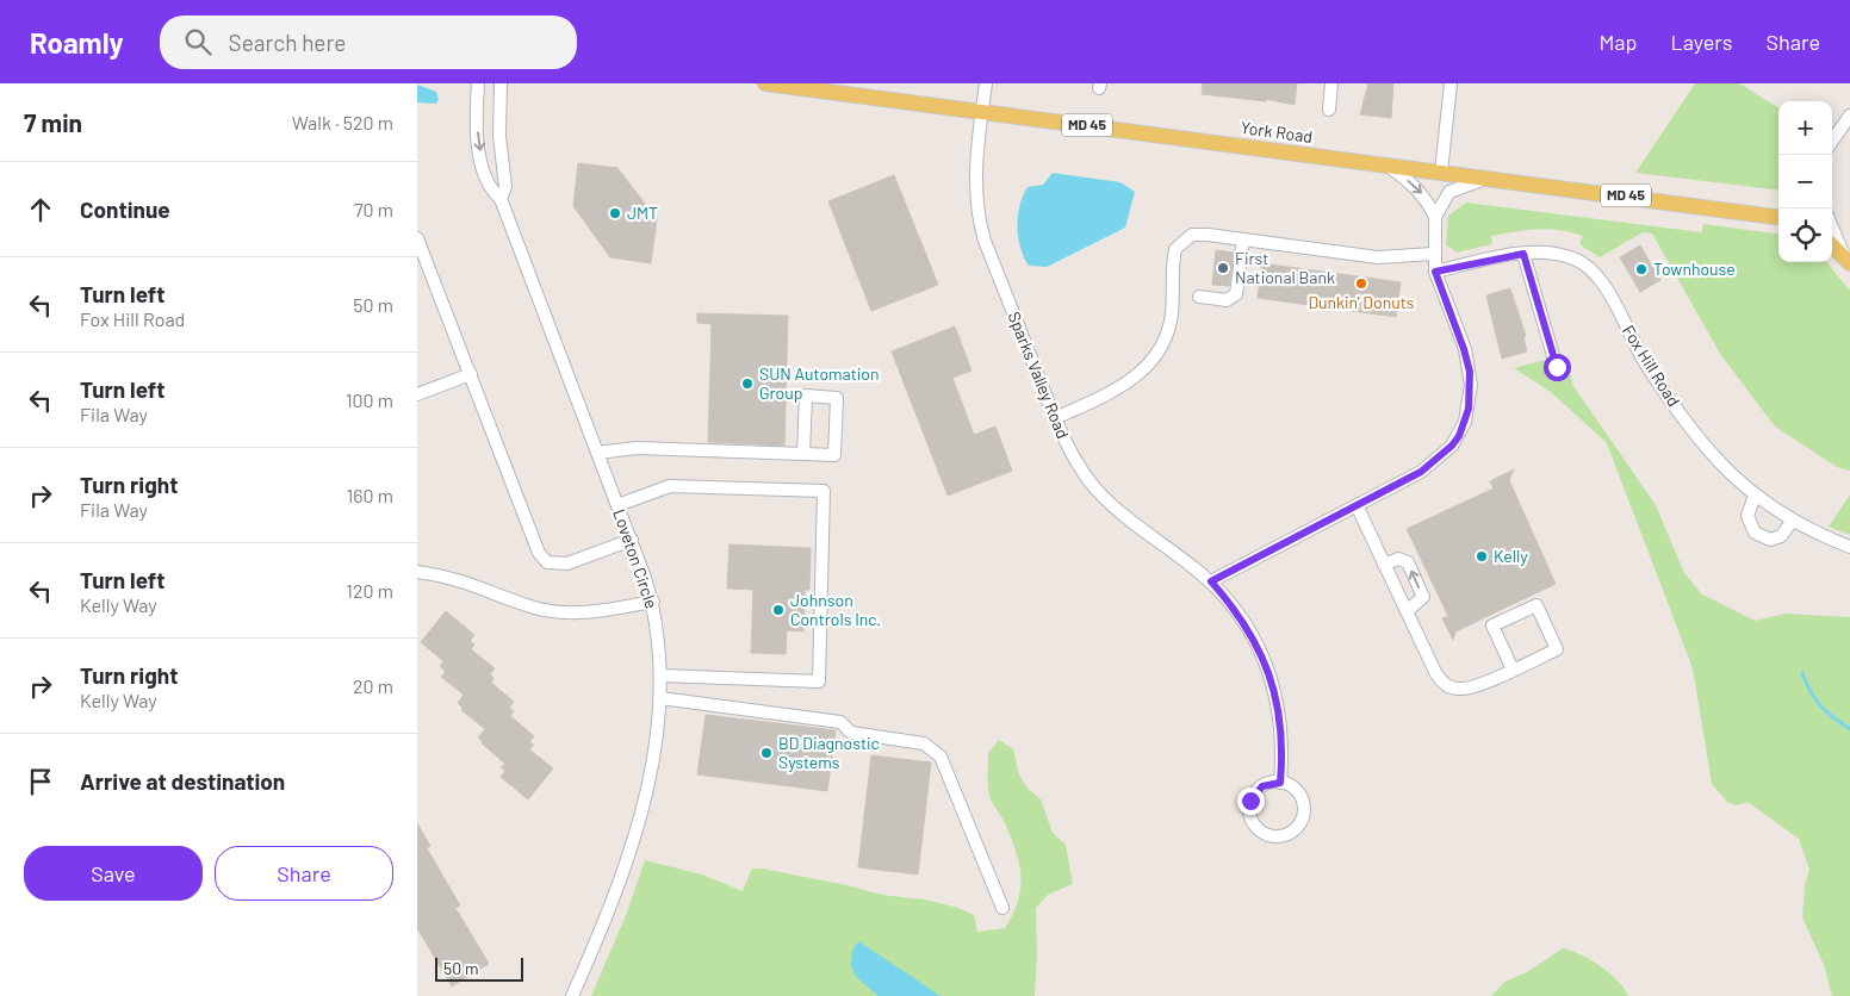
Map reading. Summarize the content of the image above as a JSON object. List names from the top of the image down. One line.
{"streets":{"main road":["MD 45","York Road"],"street":["Fox Hill Road","Sparks Valley Road","Loveton Circle"]},"crossings":[["York Road","Sparks Valley Road"]],"places":["JMT","First National Bank","Townhouse","Dunkin' Donuts","SUN Automation Group","Kelly","Johnson Controls Inc.","BD Diagnostic Systems"],"scale_bar":"50 m","page":{"header":"Roamly","search":"Search here","nav":["Map","Layers","Share"],"heading":["7 min","Walk · 520 m"],"map_buttons":["+","−"],"list":[["Continue","70 m"],["Turn left","Fox Hill Road","50 m"],["Turn left","Fila Way","100 m"],["Turn right","Fila Way","160 m"],["Turn left","Kelly Way","120 m"],["Turn right","Kelly Way","20 m"],"Arrive at destination"],"buttons":["Save","Share"],"scale":"50 m"}}
